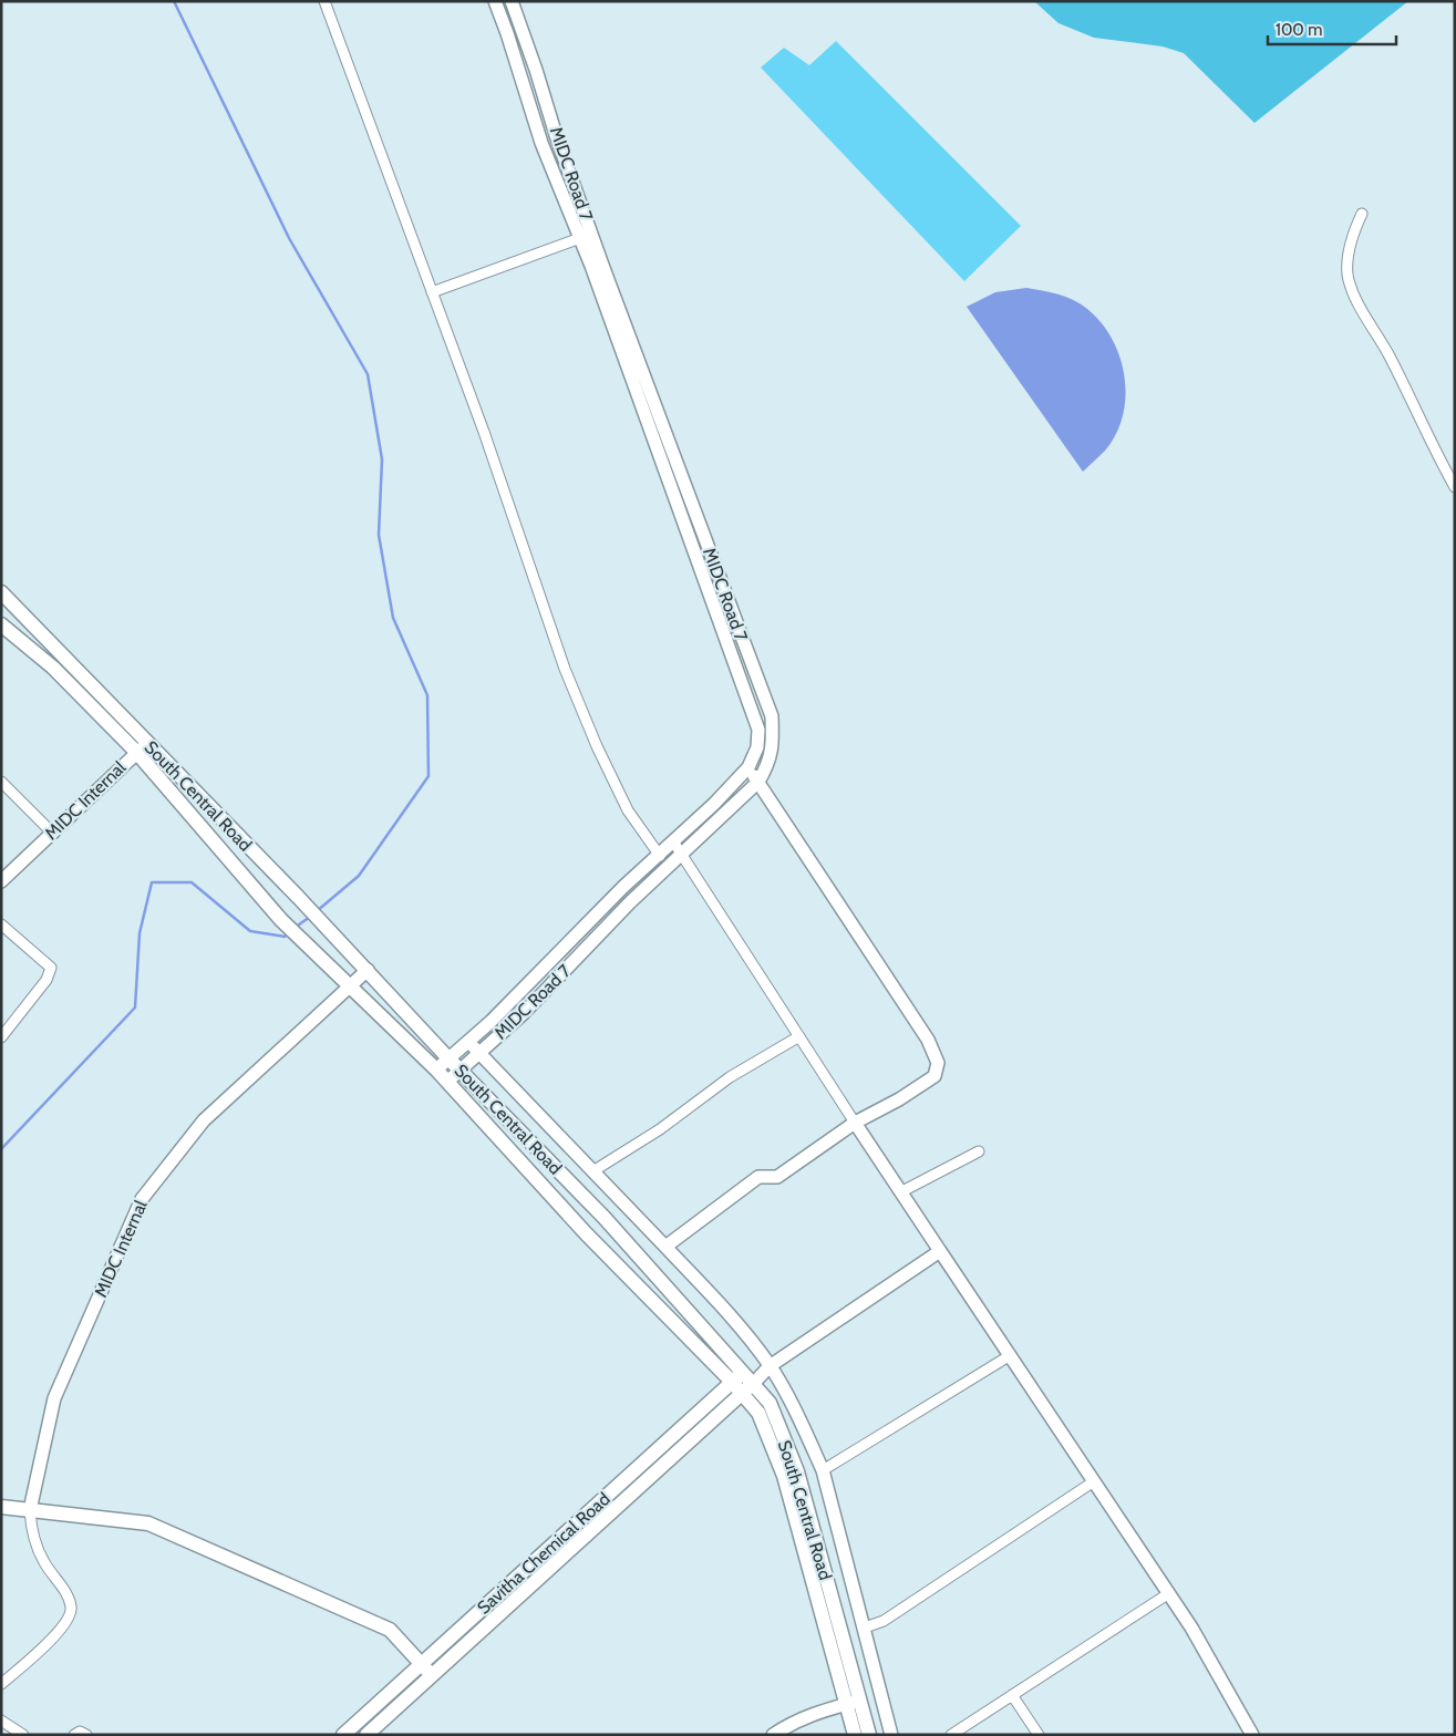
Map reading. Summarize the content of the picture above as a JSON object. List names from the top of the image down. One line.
{"streets":{"main road":["South Central Road","Savitha Chemical Road"],"street":["MIDC Road 7","MIDC Internal"]},"crossings":[["MIDC Road 7","South Central Road"],["South Central Road","MIDC Internal"],["South Central Road","Savitha Chemical Road"]],"scale_bar":"100 m"}
